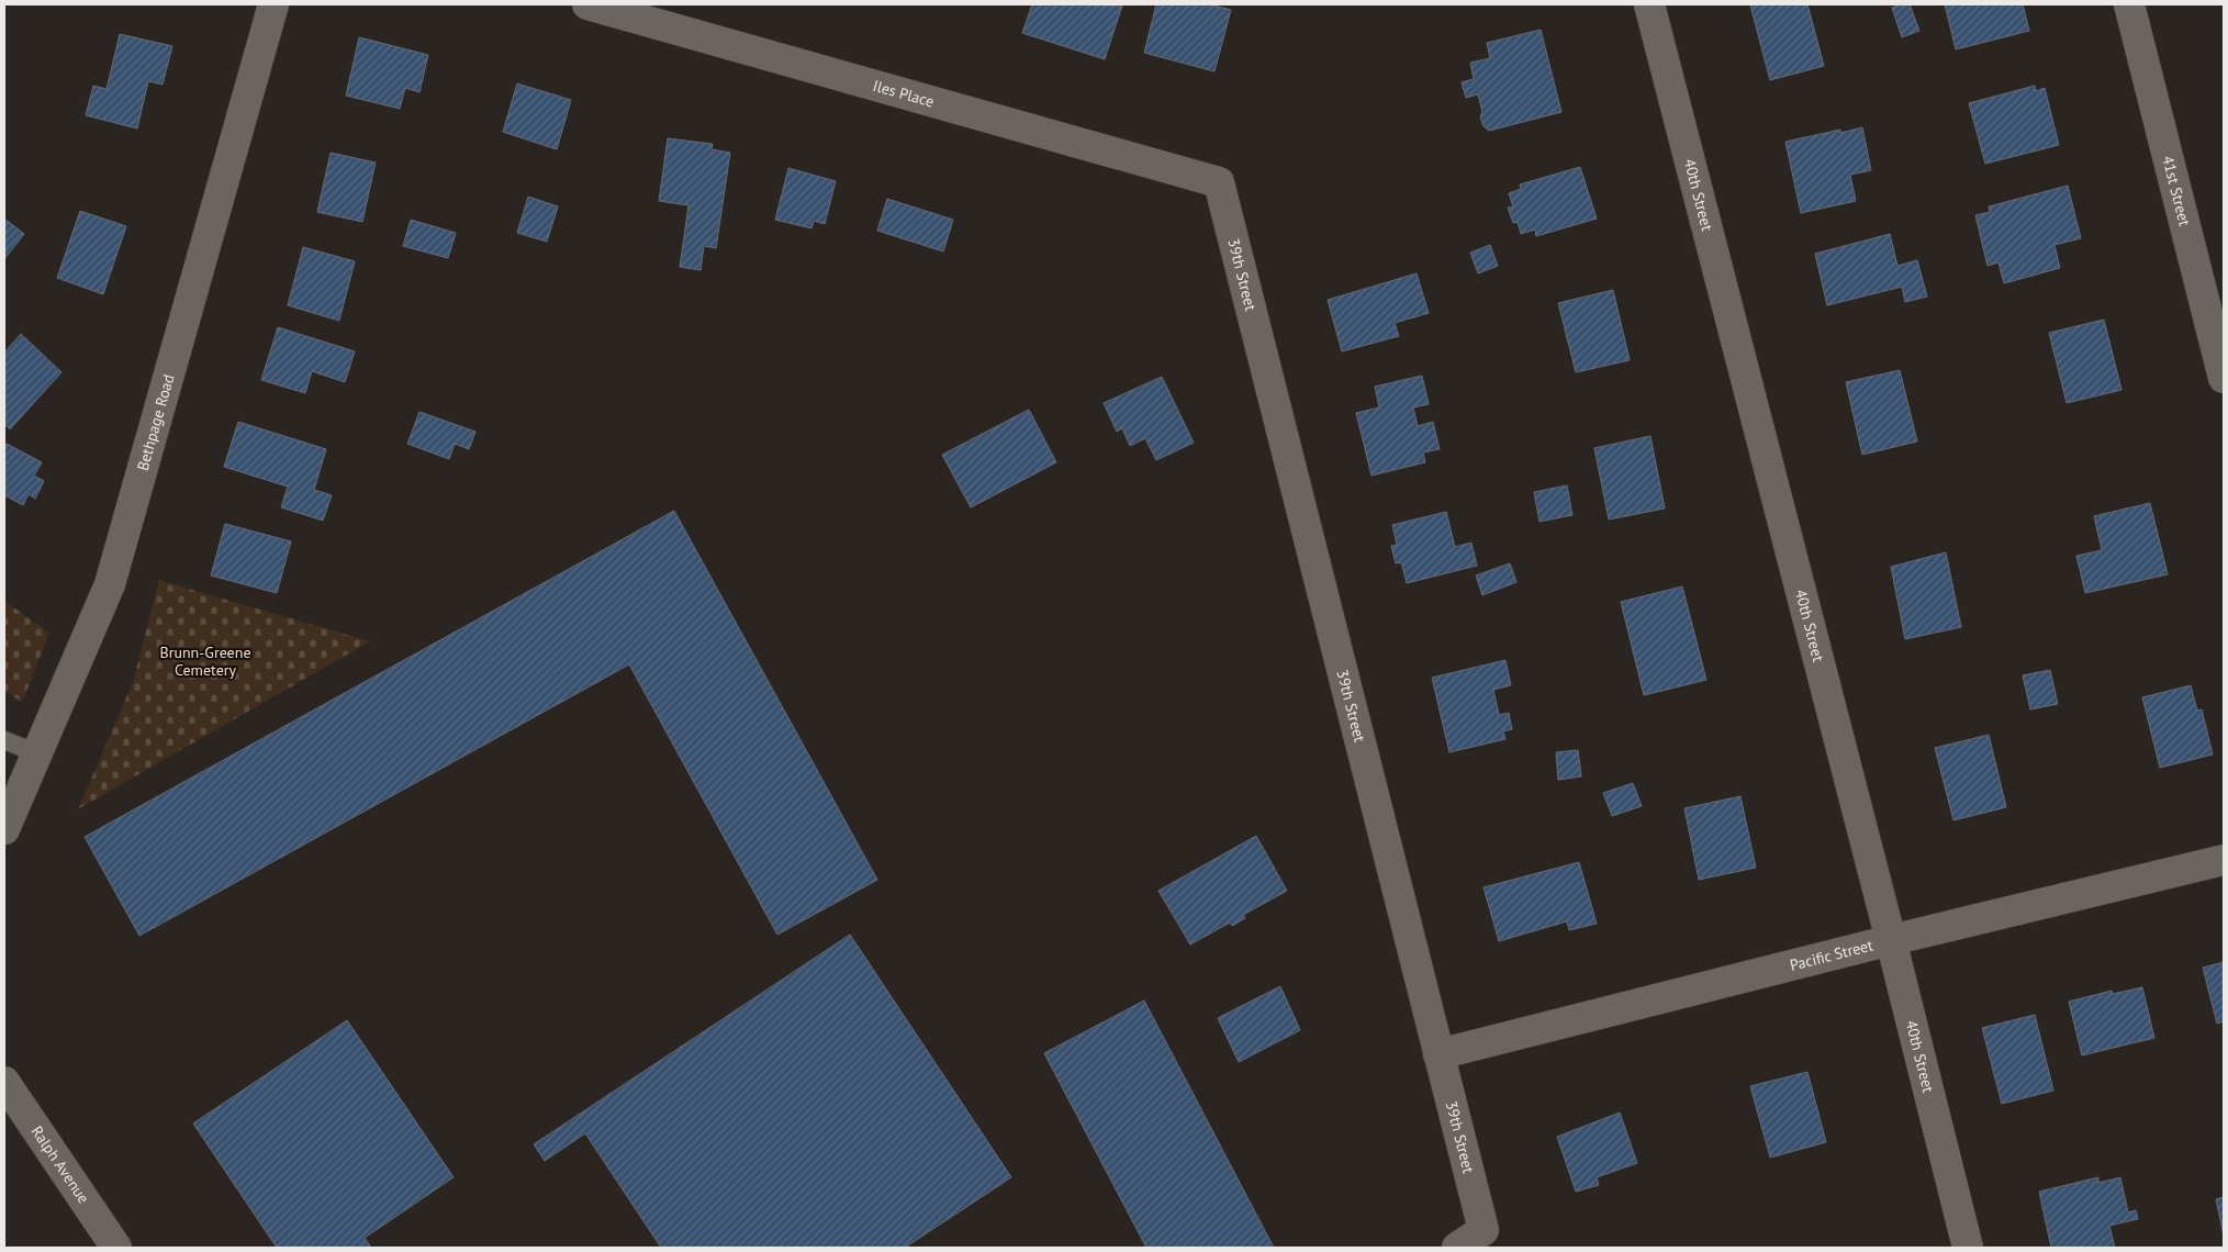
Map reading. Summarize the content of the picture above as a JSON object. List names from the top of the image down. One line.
{"streets":{"street":["Iles Place","41st Street","40th Street","39th Street","Bethpage Road","Pacific Street","Ralph Avenue"]},"crossings":[["Iles Place","39th Street"],["40th Street","Pacific Street"],["39th Street","Pacific Street"]],"parks":["Brunn-Greene Cemetery"]}
